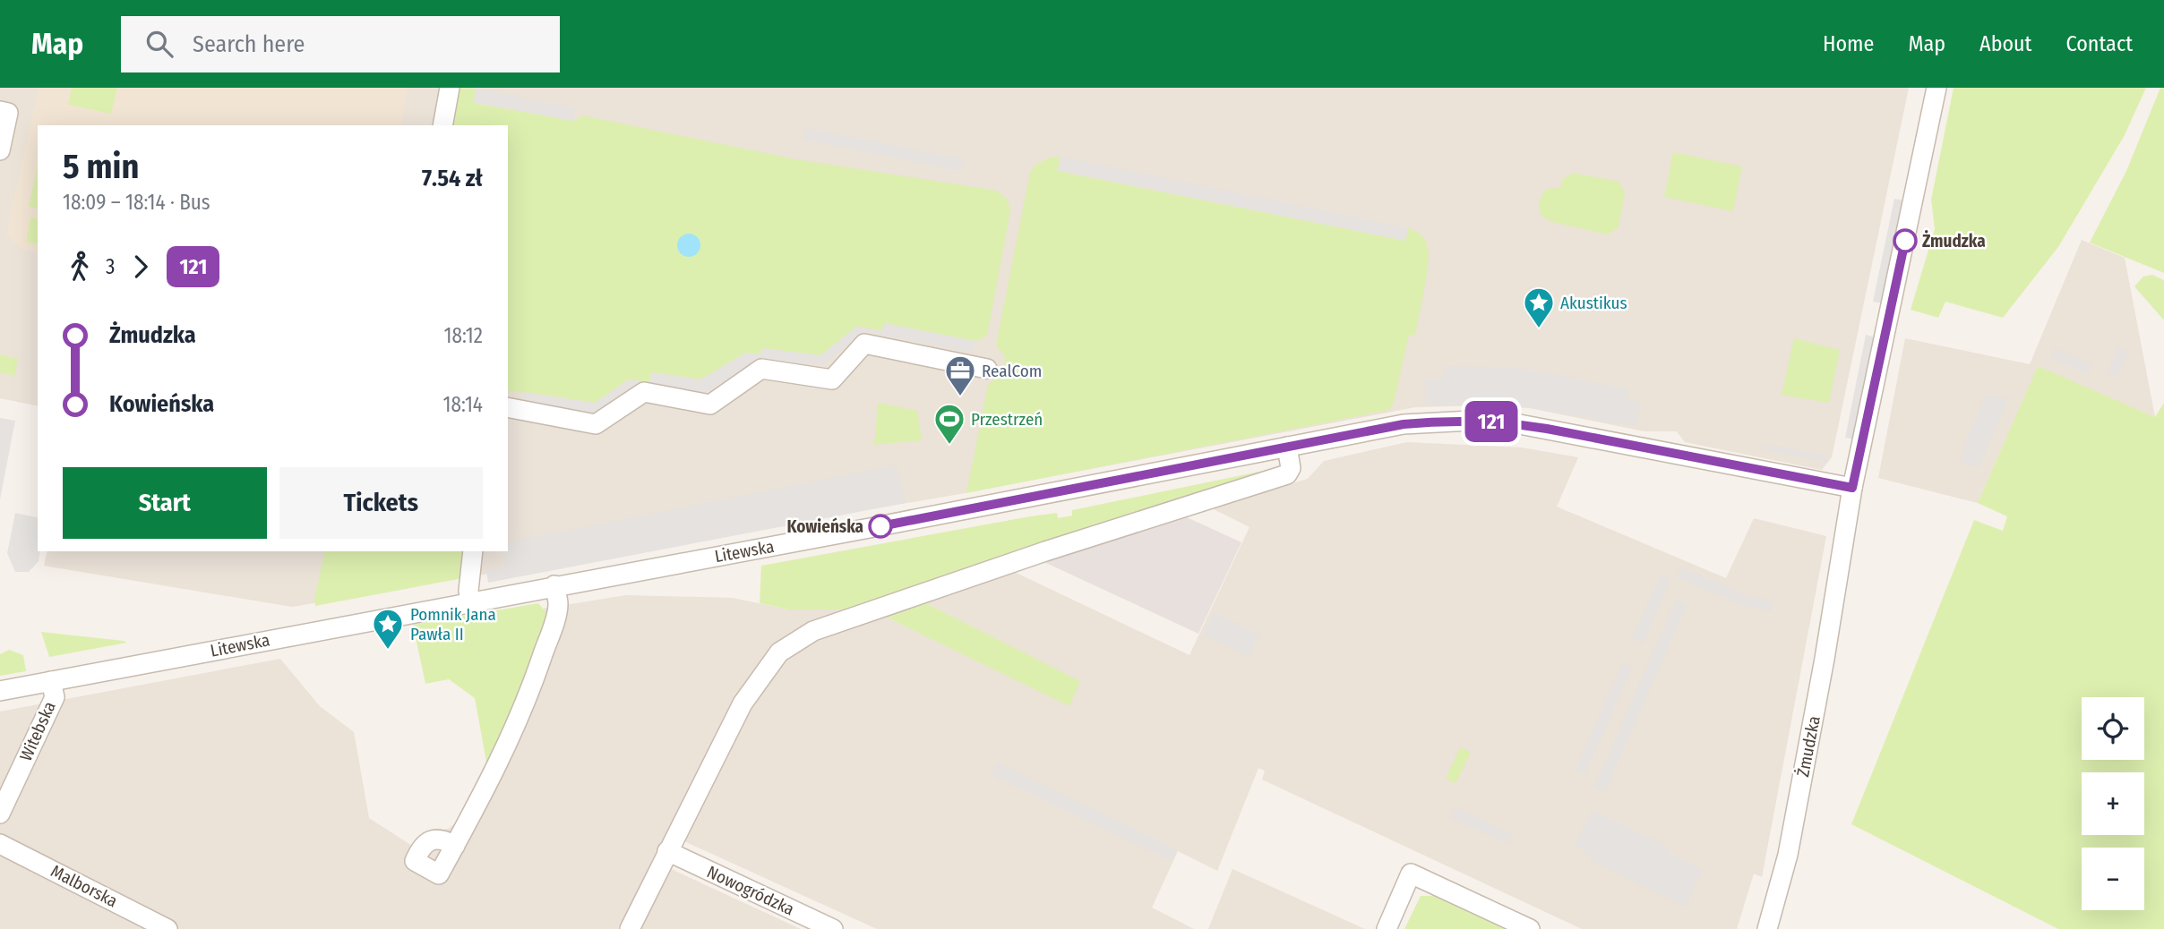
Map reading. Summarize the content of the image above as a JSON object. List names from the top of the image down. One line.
{"streets":{"street":["Litewska","Witebska","Żmudzka","Malborska","Nowogródzka"]},"crossings":[["Litewska","Witebska"],["Litewska","Żmudzka"]],"places":{"other":["Żmudzka","Kowieńska"],"place":["Akustikus","Pomnik Jana Pawła II"],"office":["RealCom"],"sports":["Przestrzeń"]},"lines":["bus line 121"],"page":{"header":"Map","search":"Search here","nav":["Home","Map","About","Contact"],"on_map":"121","heading":["5 min","18:09 – 18:14 · Bus","7.54 zł"],"legs":["3","121"],"list":[{"name":"Żmudzka","value":"18:12"},{"name":"Kowieńska","value":"18:14"}],"buttons":["Start","Tickets"],"map_buttons":["+","−"]}}
